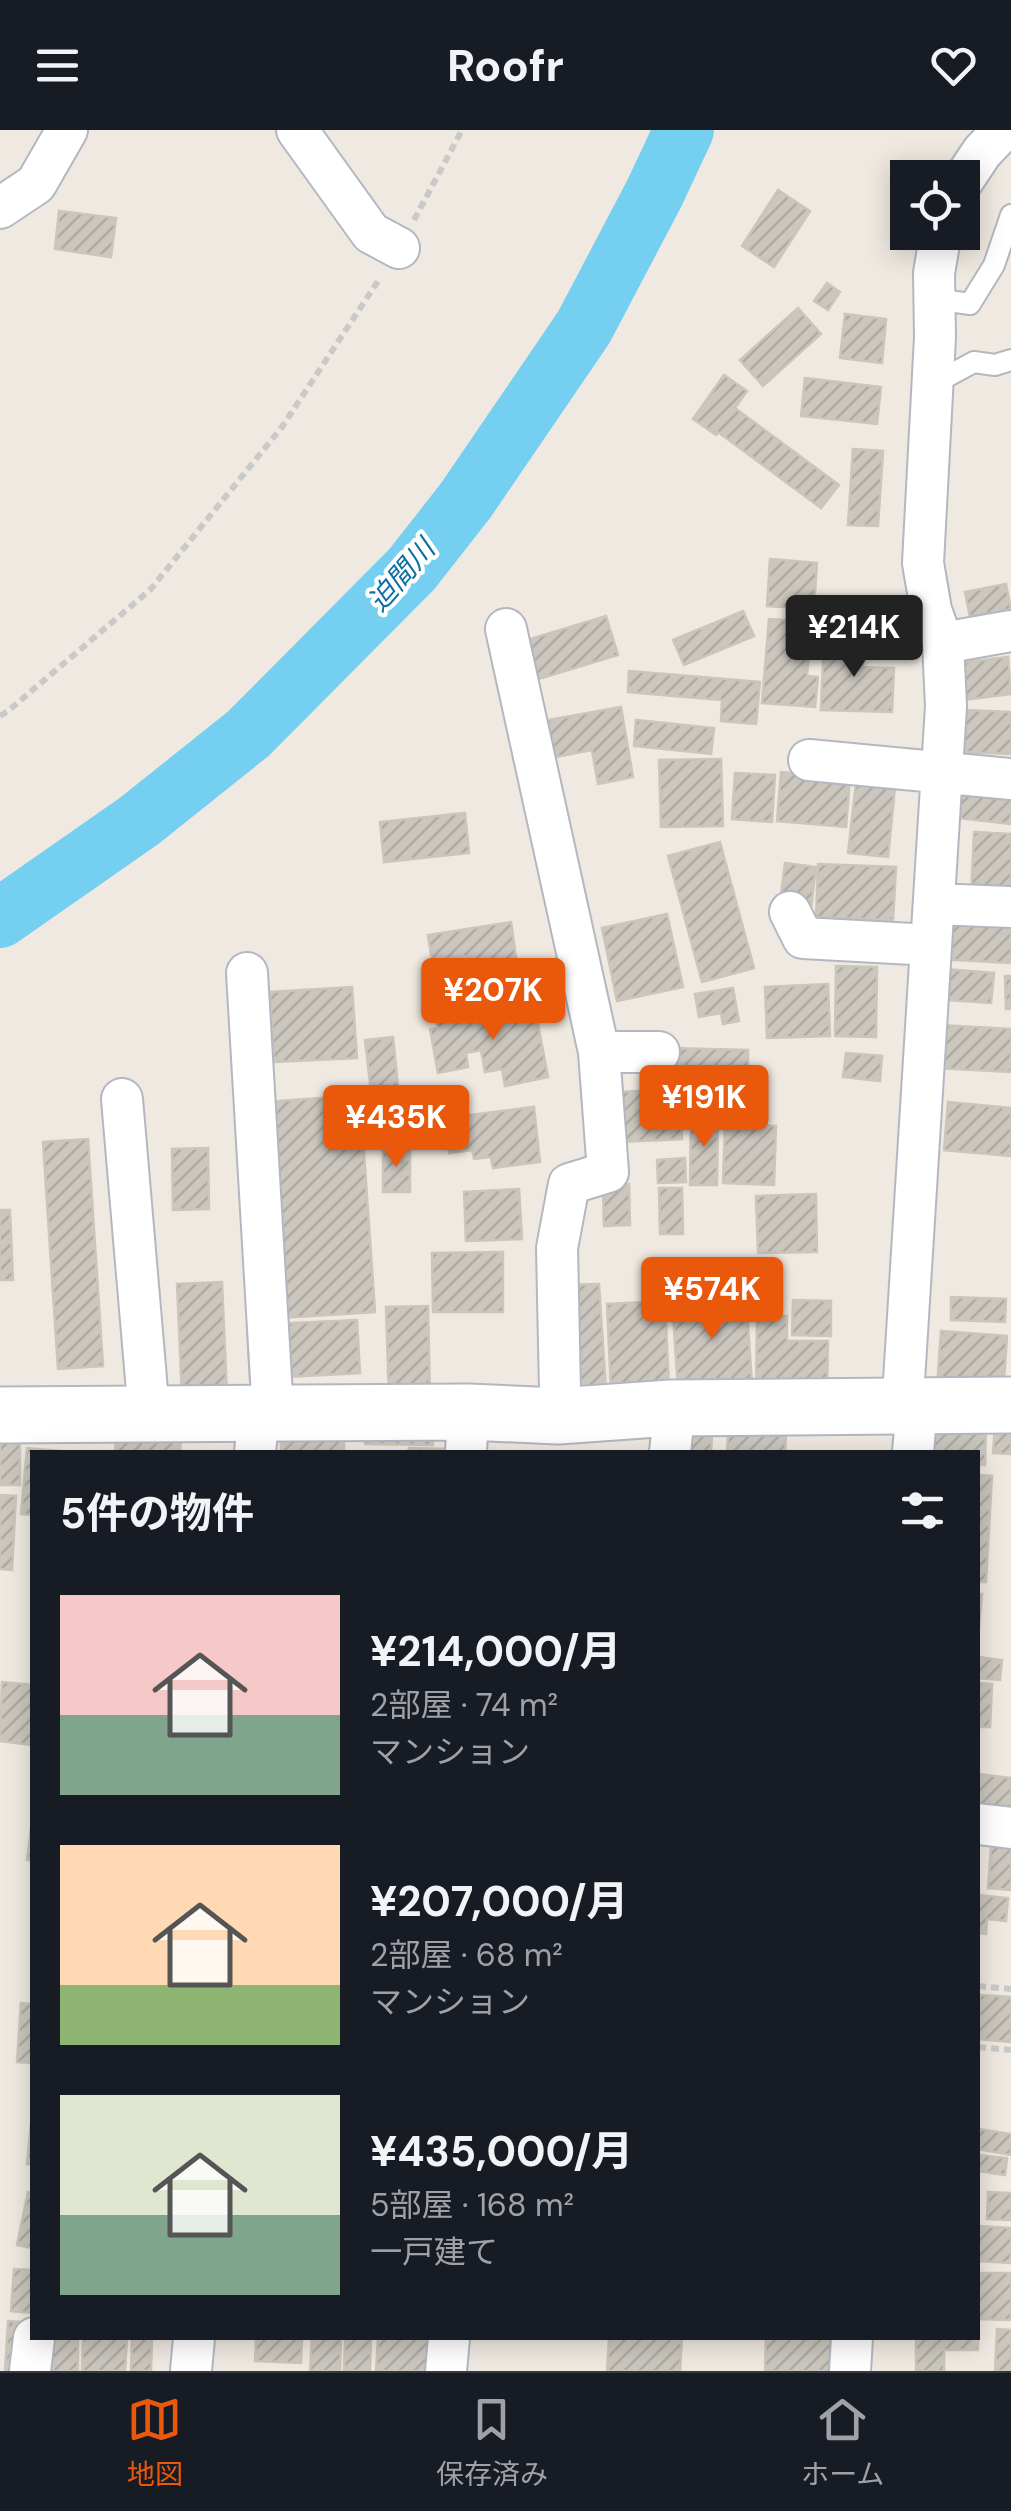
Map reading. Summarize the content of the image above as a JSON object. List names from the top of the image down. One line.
{"water":["迫間川"],"page":{"header":"Roofr","price":["¥214K","¥207K","¥191K","¥435K","¥574K"],"heading":"5件の物件","list":[{"name":"¥214,000/月","note":"2部屋 · 74 m² · マンション"},{"name":"¥207,000/月","note":"2部屋 · 68 m² · マンション"},{"name":"¥435,000/月","note":"5部屋 · 168 m² · 一戸建て"}],"tabs":["地図","保存済み","ホーム"]}}
